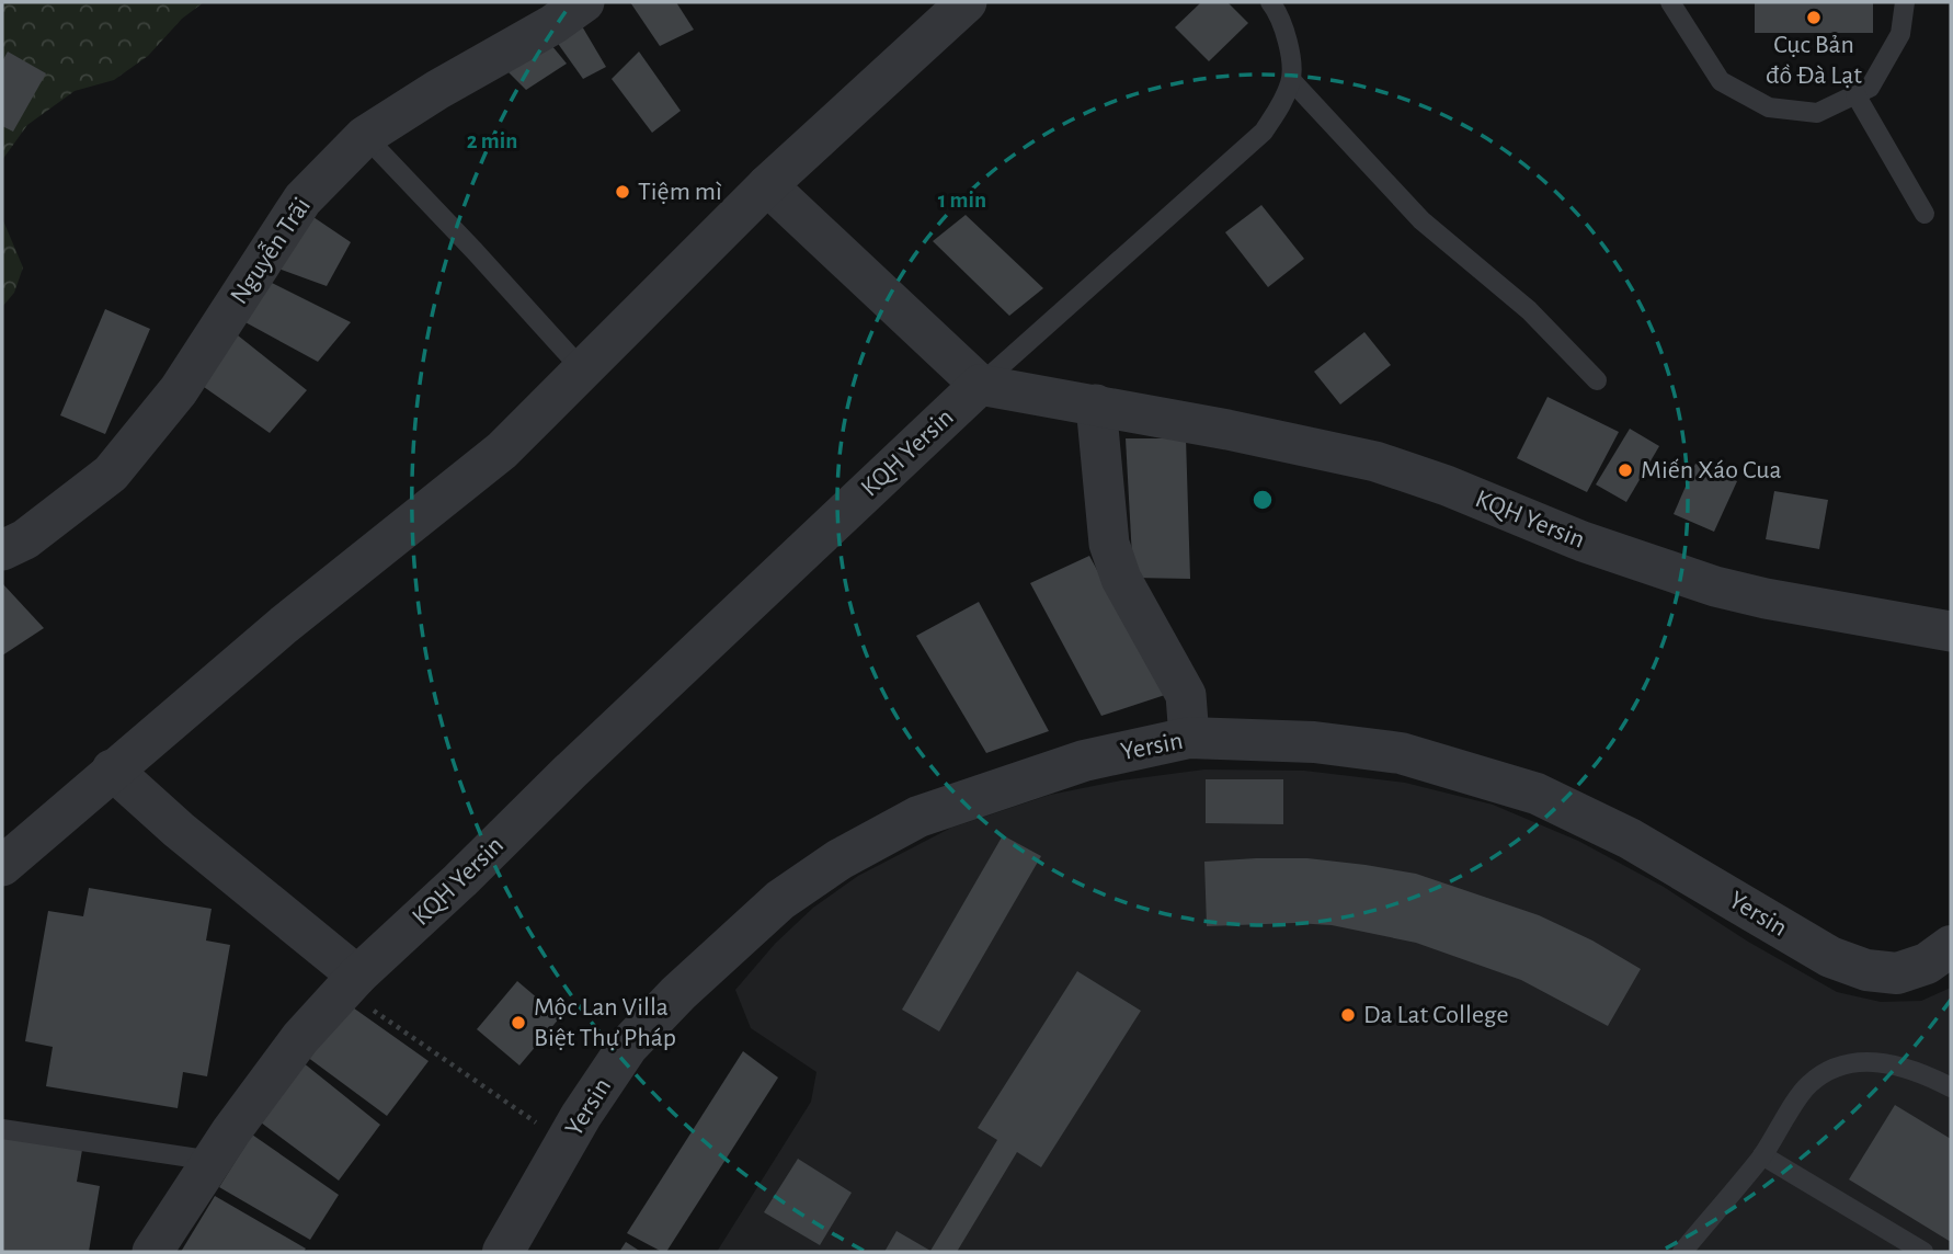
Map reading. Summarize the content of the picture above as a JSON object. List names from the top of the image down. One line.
{"streets":{"street":["Nguyễn Trãi","KQH Yersin","Yersin"]},"places":["Cục Bản đồ Đà Lạt","Tiệm mì","Miến Xáo Cua","Da Lat College","Mộc Lan Villa Biệt Thự Pháp"],"rings":["2 min","1 min"]}
